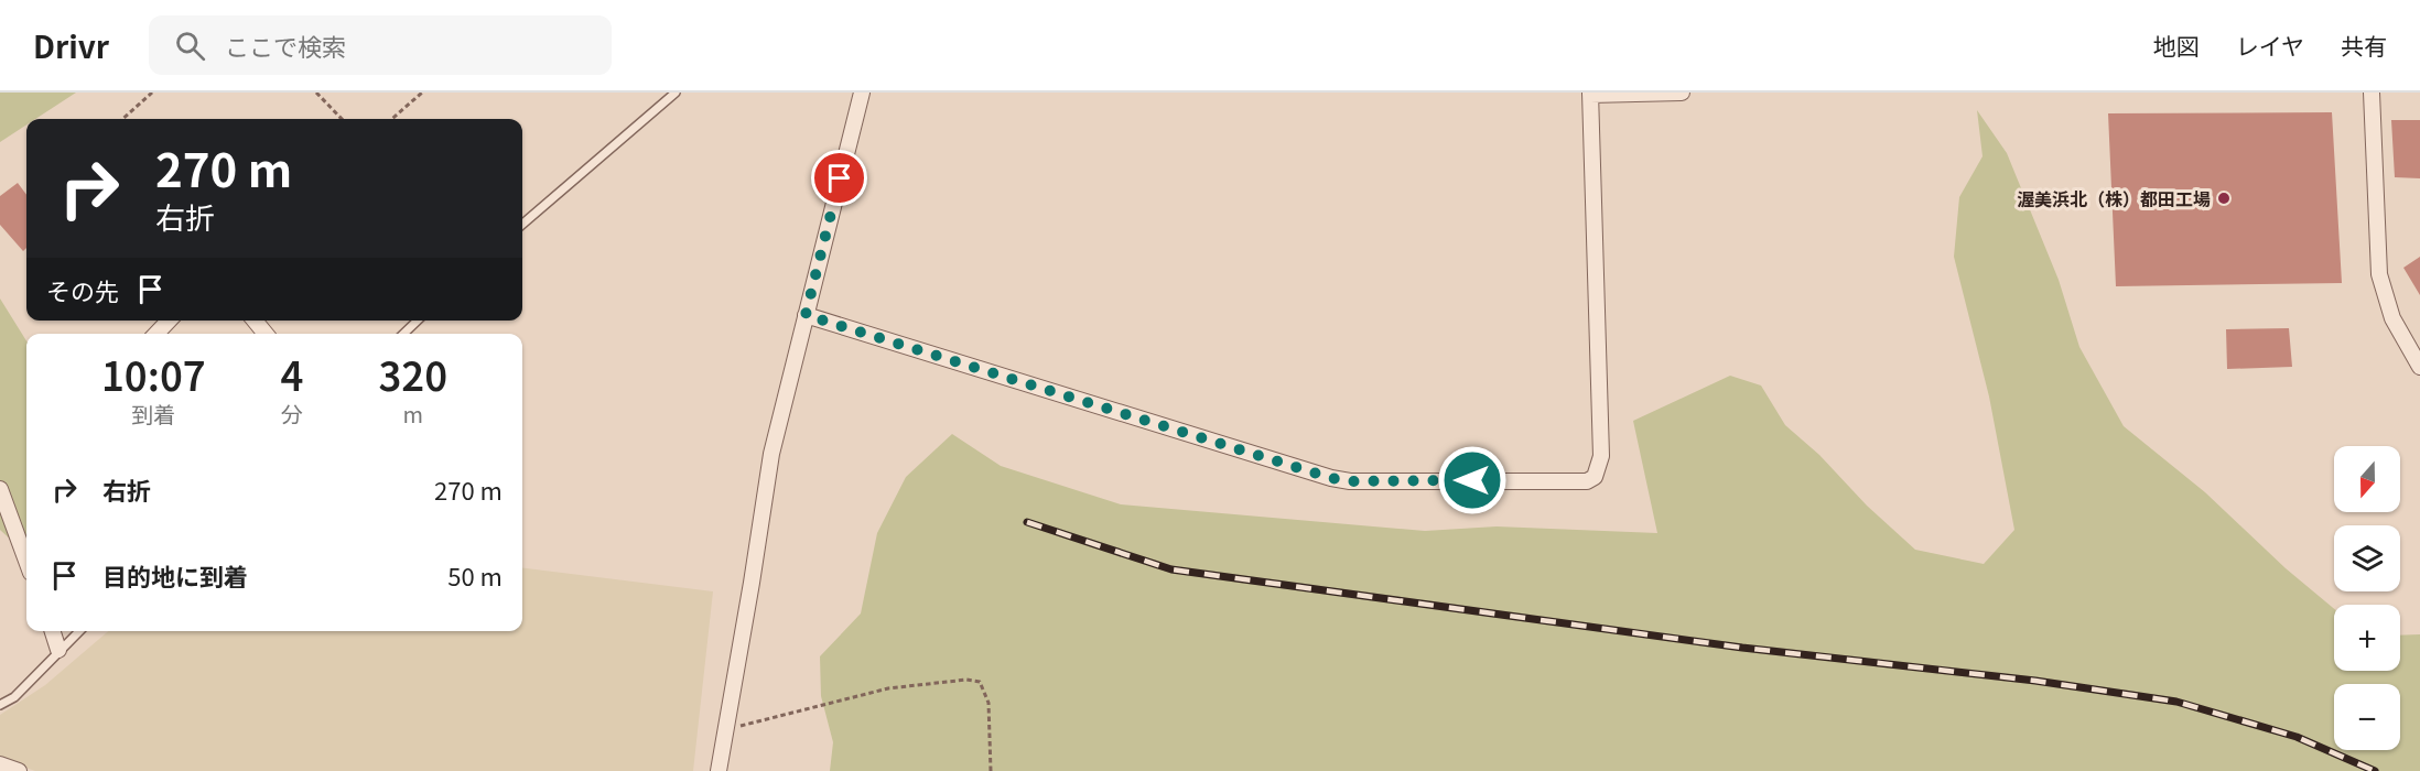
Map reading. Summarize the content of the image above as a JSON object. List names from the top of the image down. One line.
{"places":["渥美浜北（株）都田工場"],"north":"bottom","page":{"header":"Drivr","search":"ここで検索","nav":["地図","レイヤ","共有"],"turn":["270 m","右折"],"then":"その先","eta":["10:07","到着","4","分","320","m"],"map_buttons":["+","−"],"list":[{"name":"右折","value":"270 m"},{"name":"目的地に到着","value":"50 m"}]}}
